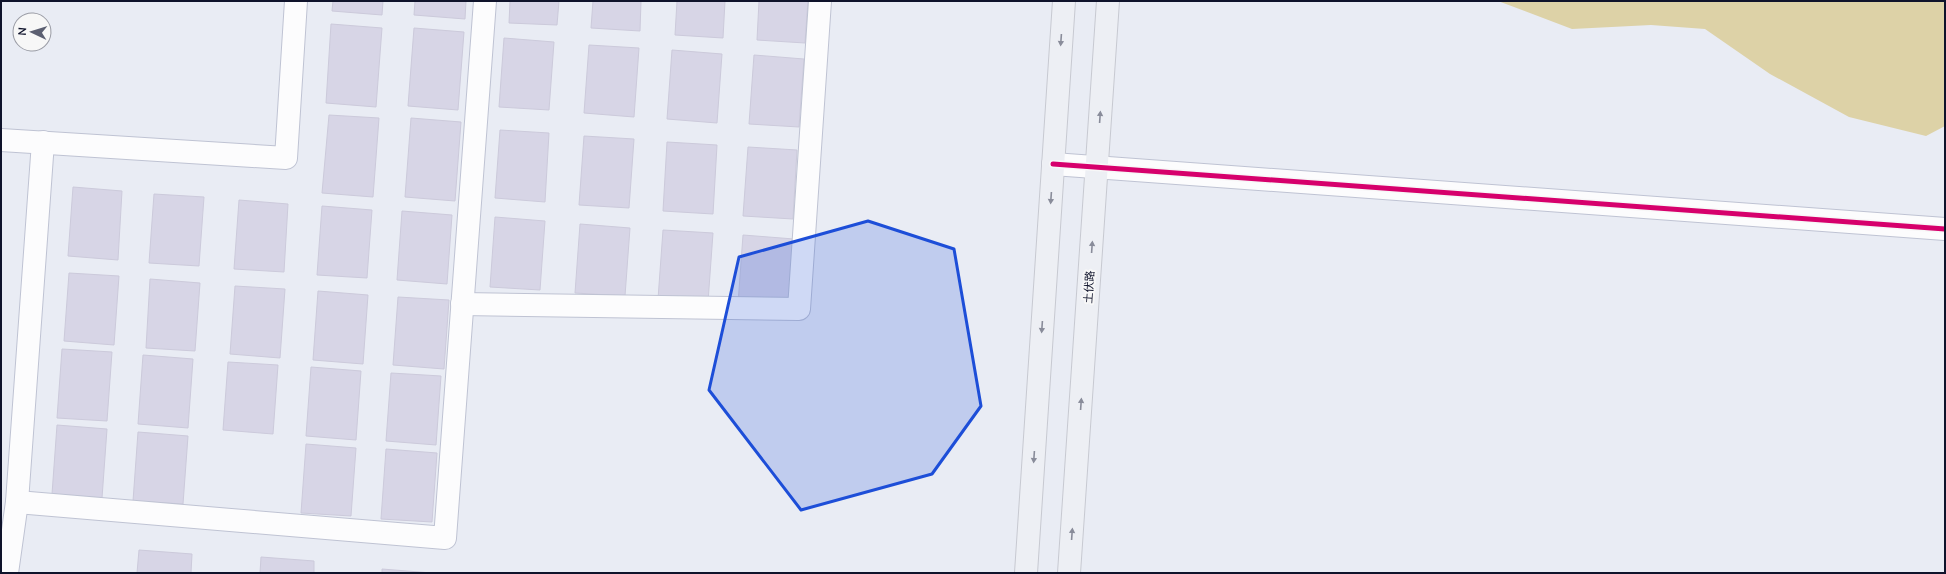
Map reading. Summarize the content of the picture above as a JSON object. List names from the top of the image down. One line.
{"streets":{"main road":["土伏路"]},"north":"left"}
